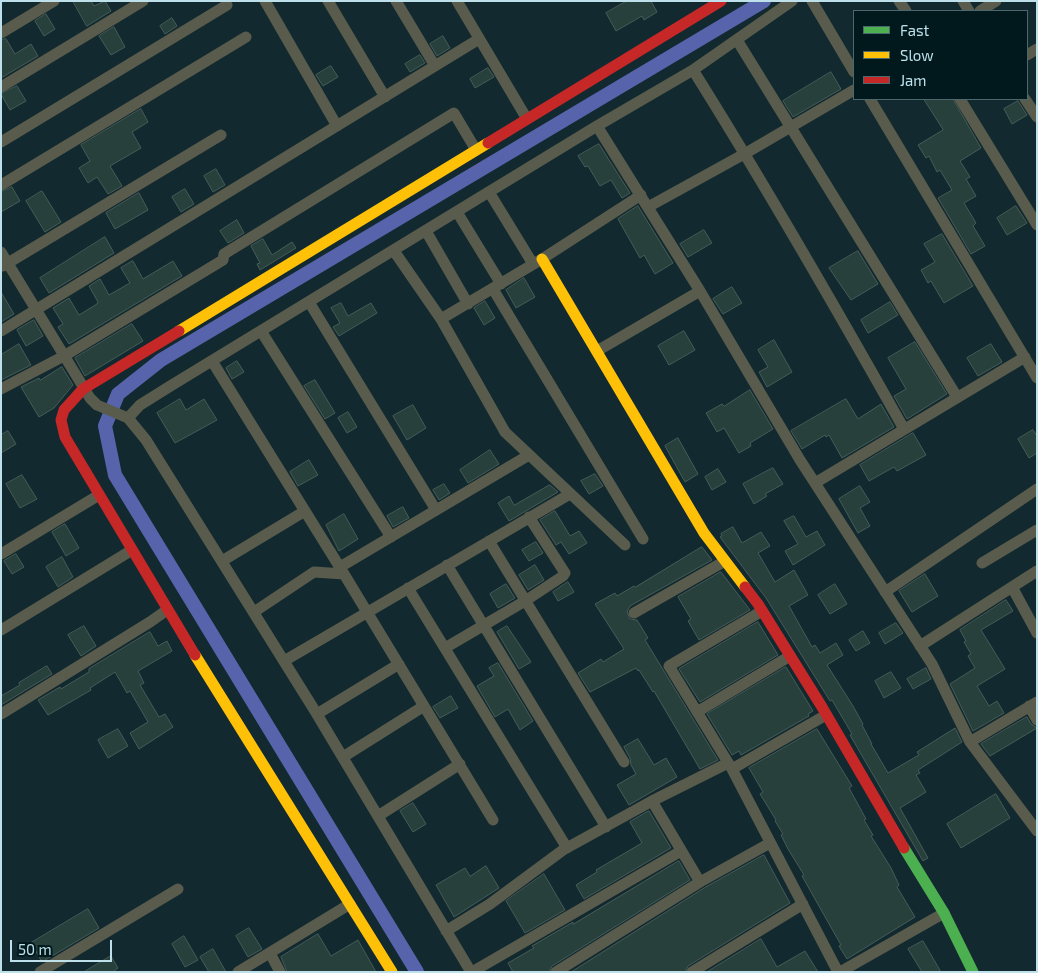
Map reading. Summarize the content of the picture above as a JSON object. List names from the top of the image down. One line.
{"legend":["Fast","Slow","Jam"],"scale_bar":"50 m"}
